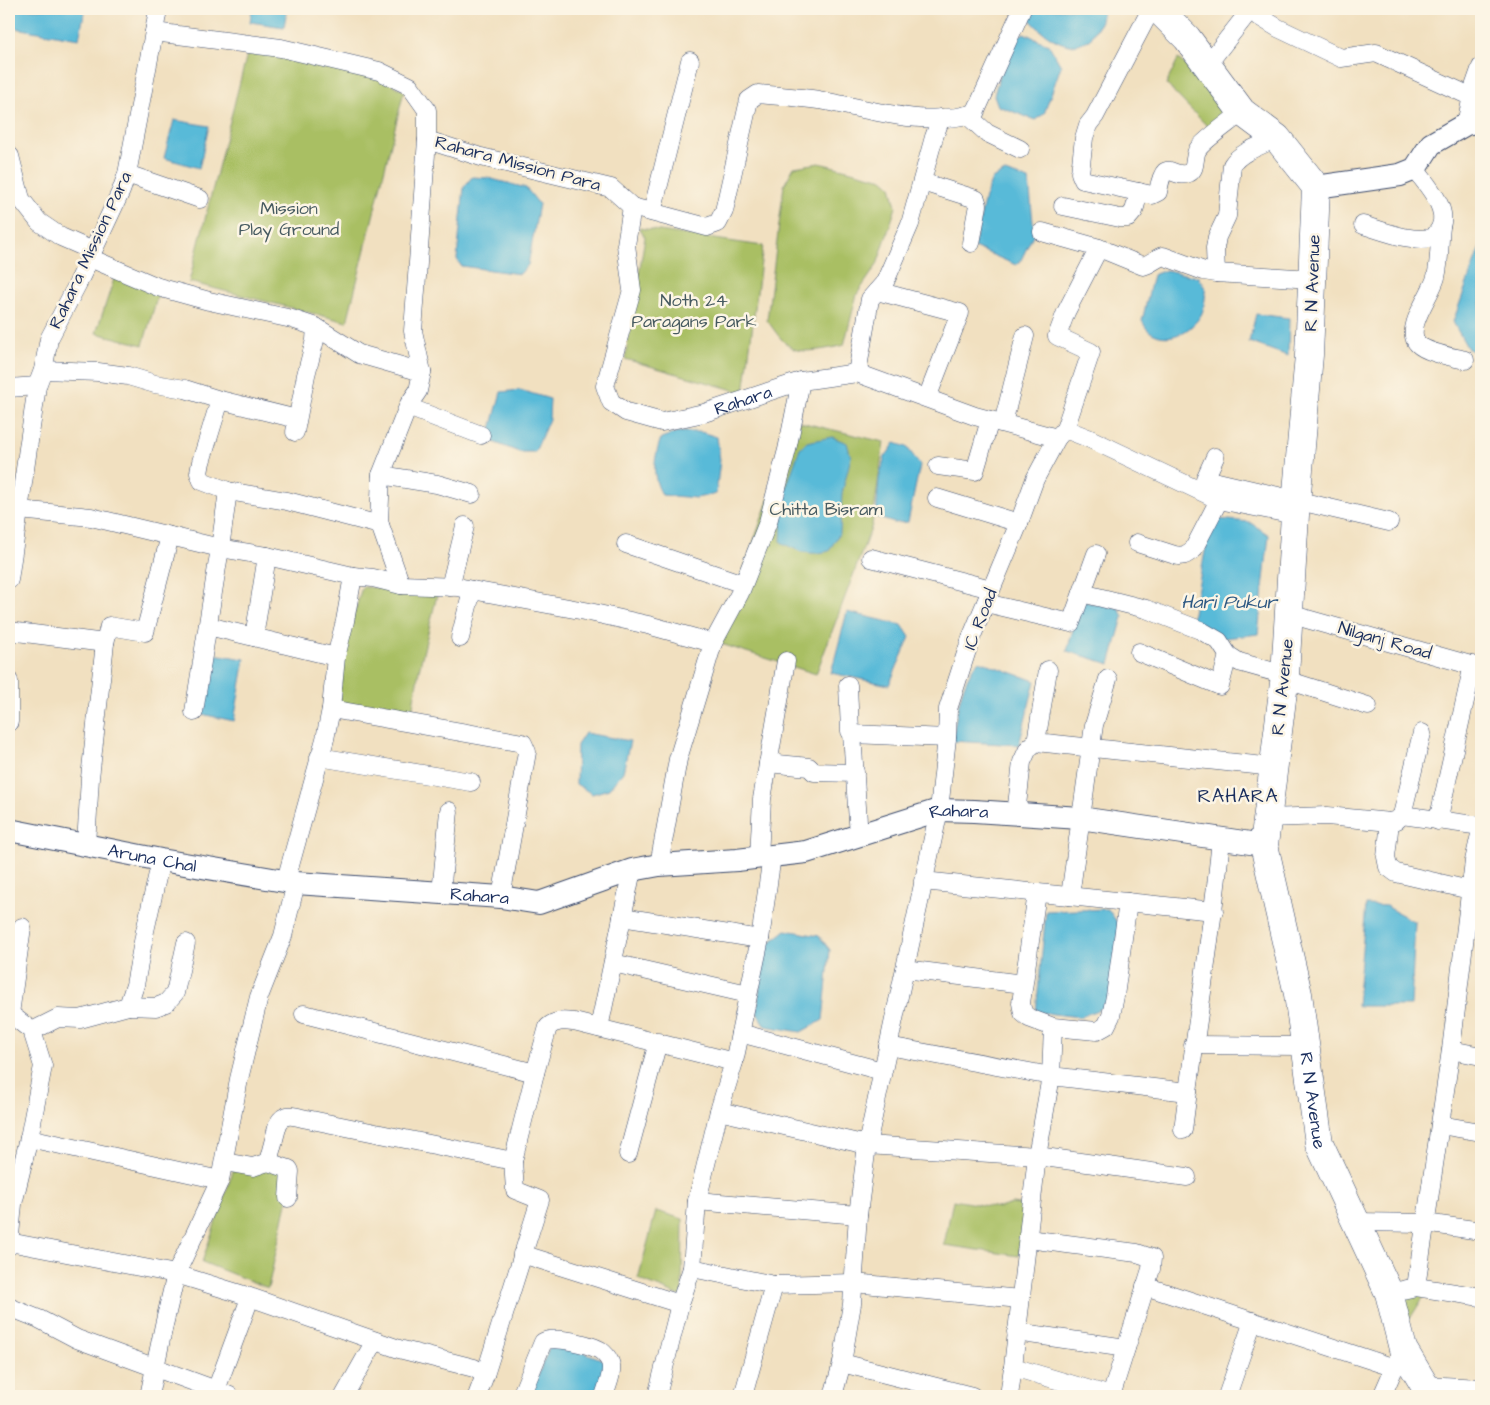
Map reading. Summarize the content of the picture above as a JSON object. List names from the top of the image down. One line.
{"streets":{"main road":["R N Avenue"],"street":["Rahara Mission Para","Rahara","IC Road","Nilganj Road","Aruna Chal"]},"crossings":[["Rahara Mission Para","Rahara"],["R N Avenue","Rahara"],["R N Avenue","Nilganj Road"],["Rahara","IC Road"],["Rahara","Aruna Chal"]],"districts":["RAHARA"],"water":["Hari Pukur"],"parks":["Mission Play Ground","Noth 24 Paragans Park","Chitta Bisram"]}
